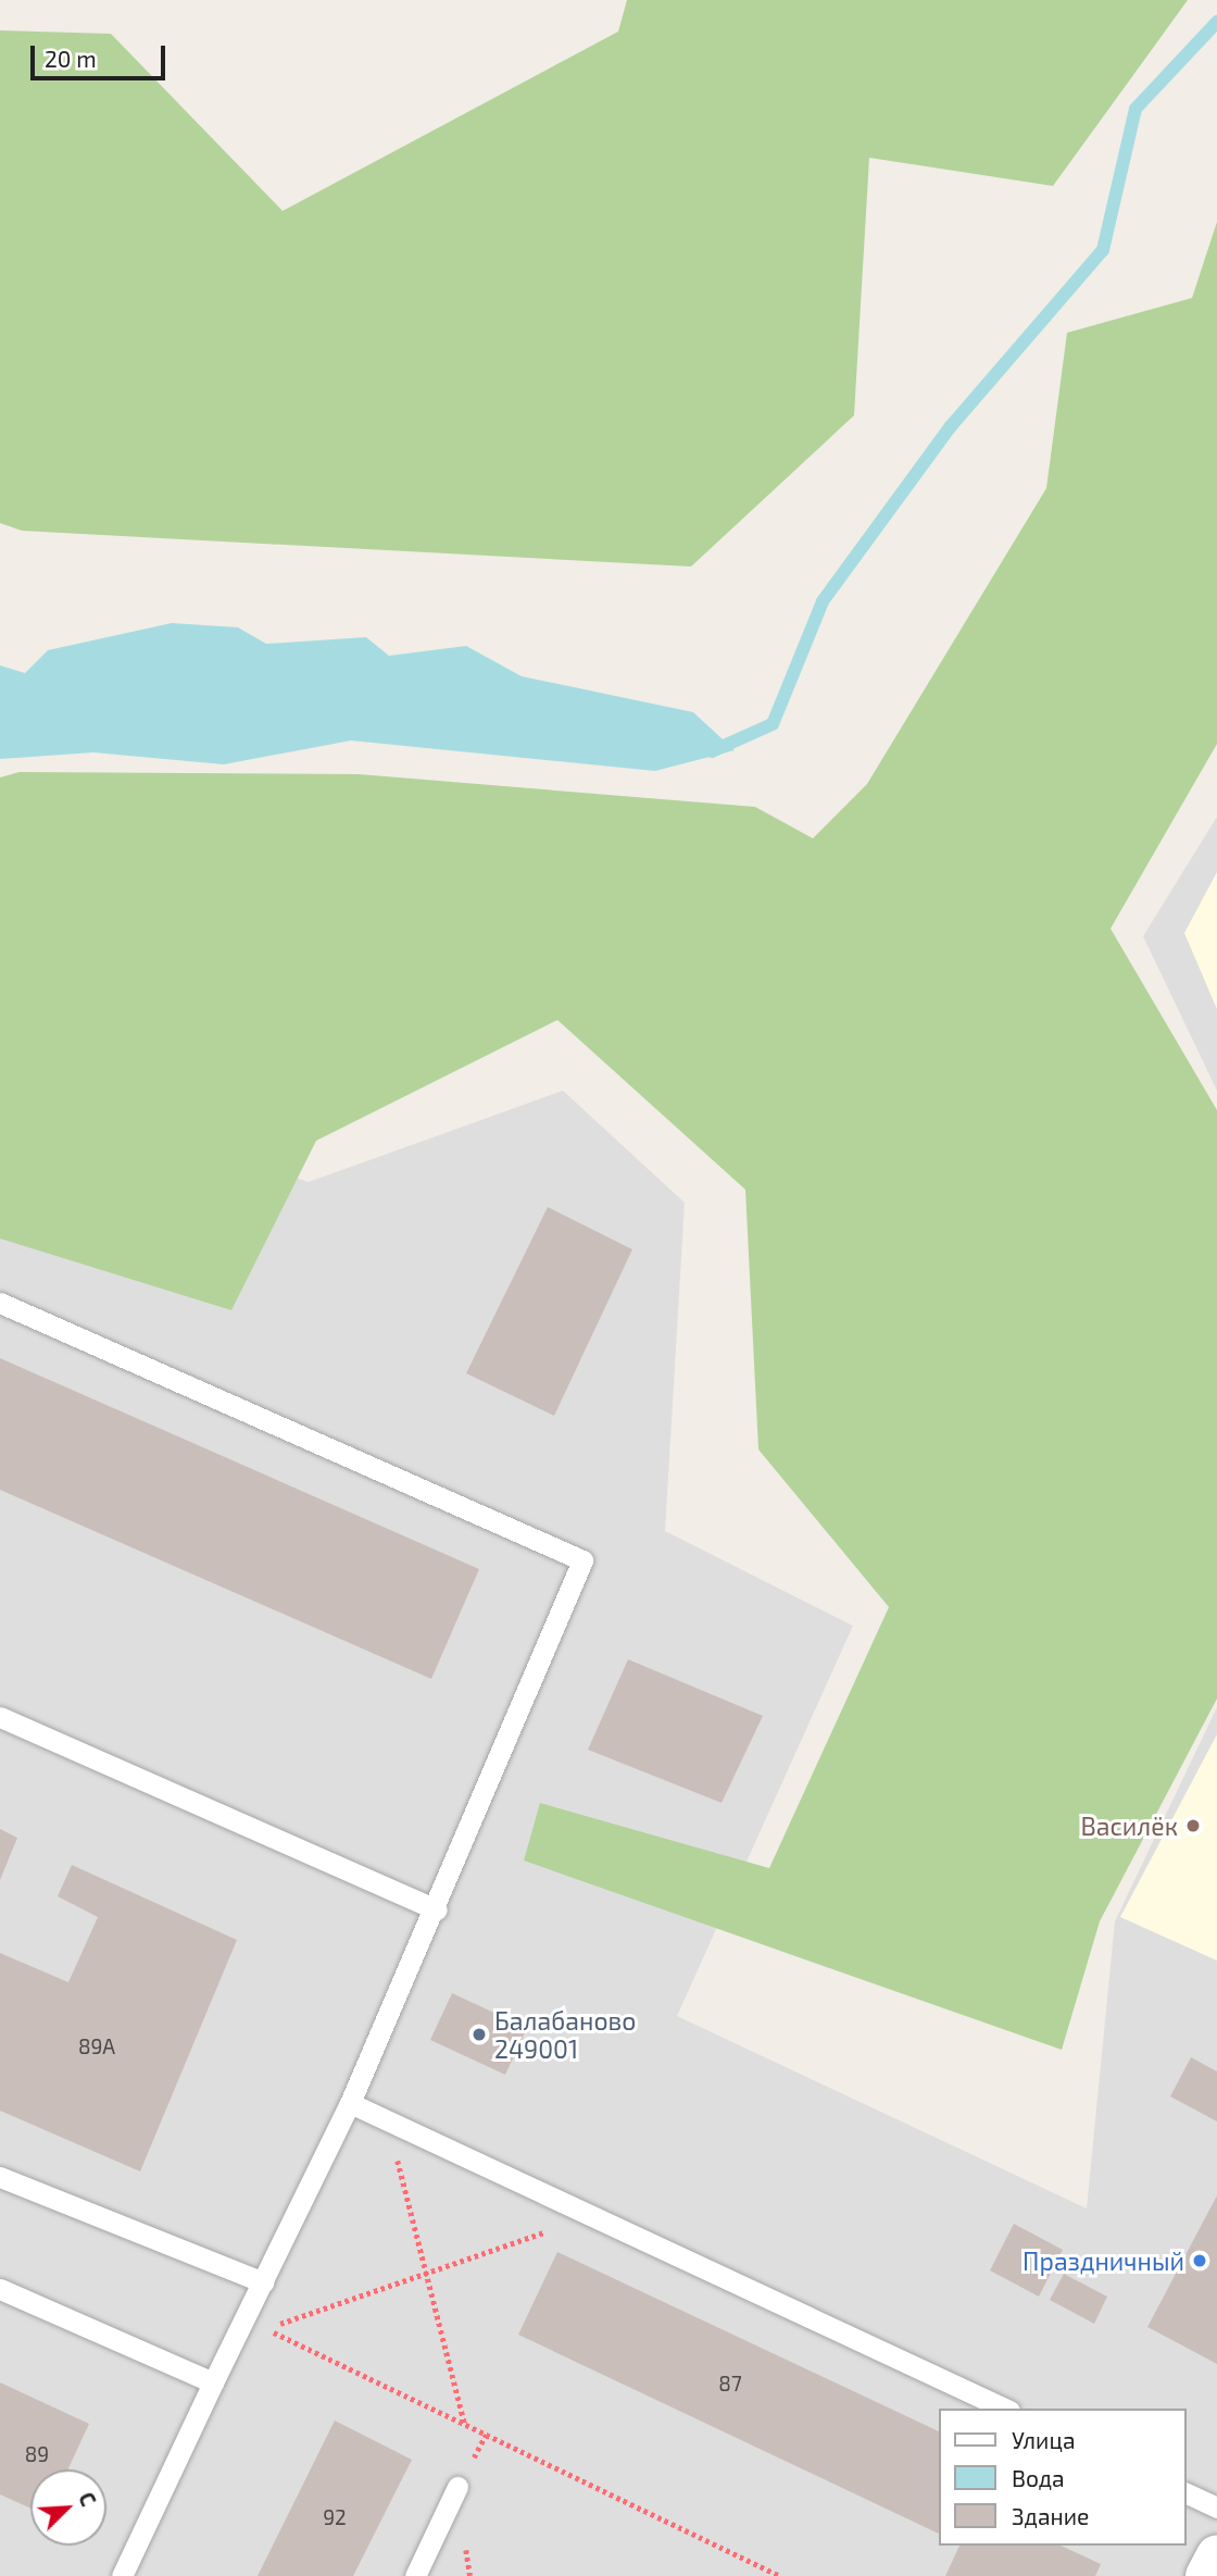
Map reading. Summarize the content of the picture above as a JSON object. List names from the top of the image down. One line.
{"places":["Василёк","Балабаново 249001","Праздничный"],"house_numbers":["89А","87","89","92"],"legend":["Улица","Вода","Здание"],"scale_bar":"20 m","north":"top right"}
